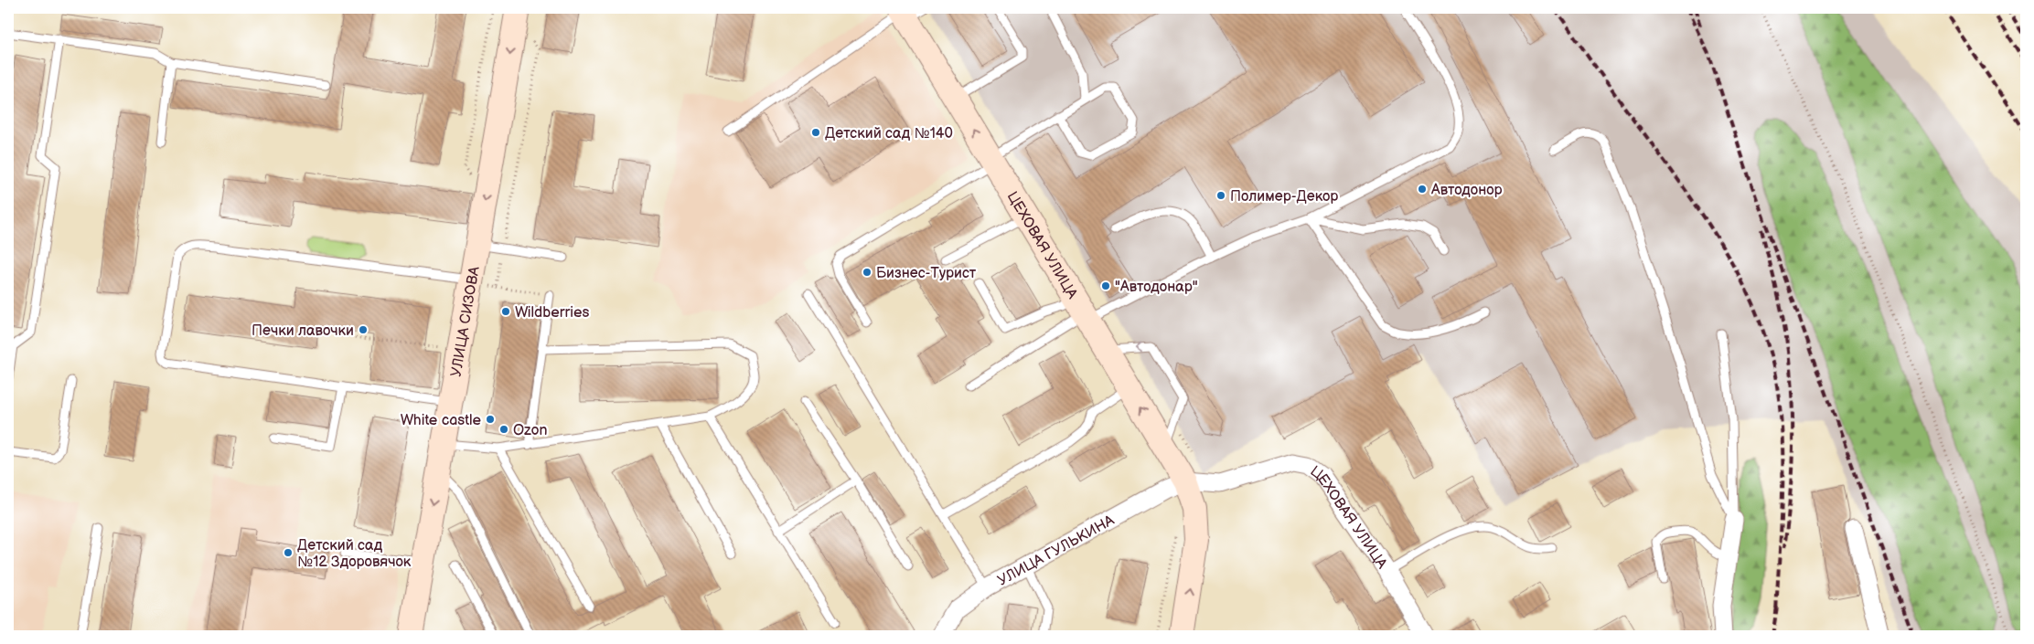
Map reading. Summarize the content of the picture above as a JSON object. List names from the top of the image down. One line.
{"streets":{"main road":["ЦЕХОВАЯ УЛИЦА","УЛИЦА СИЗОВА"],"street":["УЛИЦА ГУЛЬКИНА"]},"crossings":[["ЦЕХОВАЯ УЛИЦА","УЛИЦА ГУЛЬКИНА"]],"one_way":["УЛИЦА СИЗОВА"],"places":["Детский сад №140","Автодонор","Полимер-Декор","Бизнес-Турист","\"Автодонар\"","Wildberries","Печки лавочки","White castle","Ozon","Детский сад №12 Здоровячок"]}
